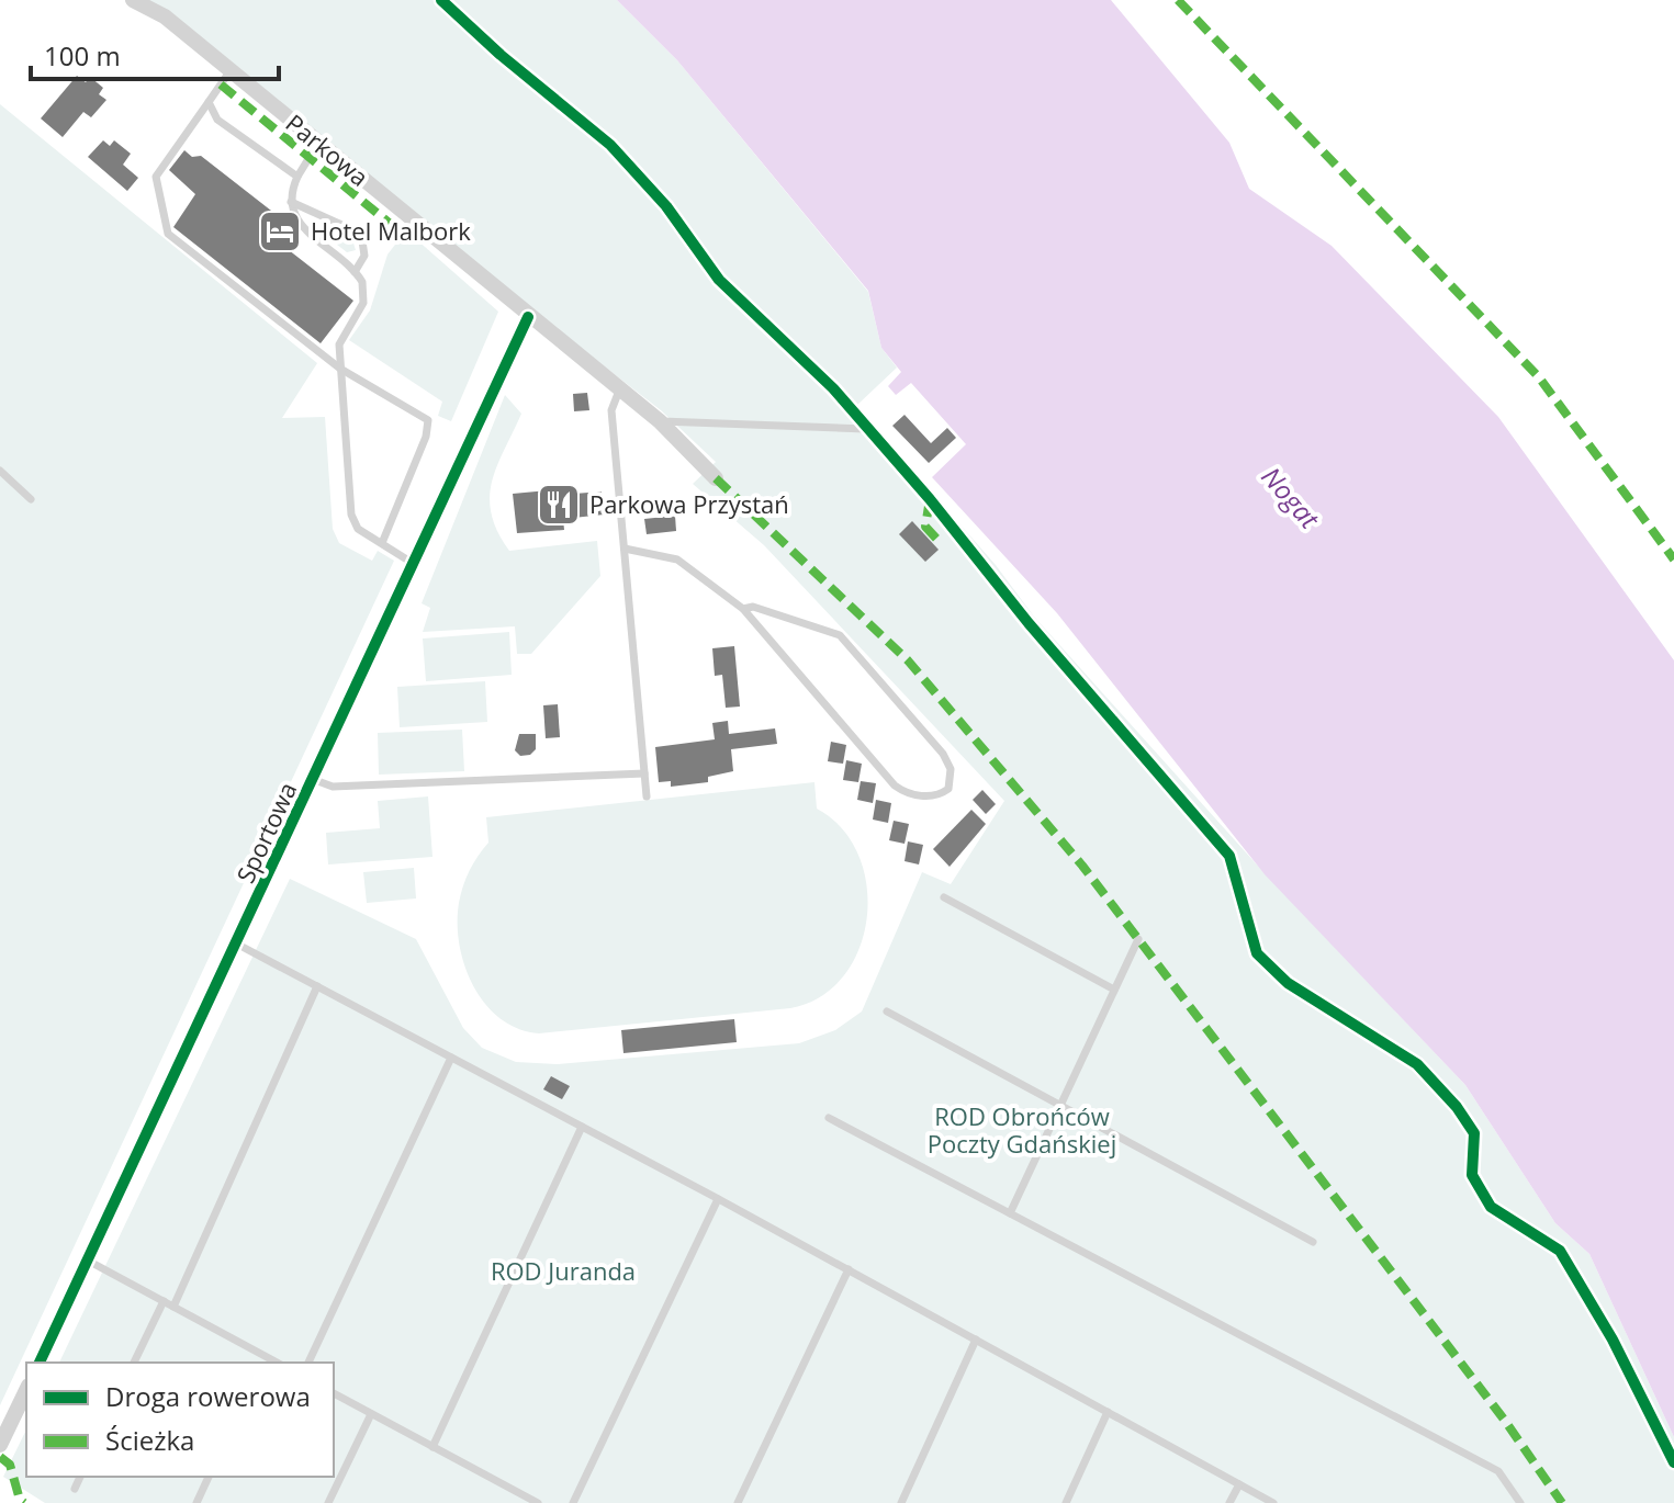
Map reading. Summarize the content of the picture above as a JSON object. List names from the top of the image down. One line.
{"streets":{"street":["Parkowa","Sportowa"]},"crossings":[["Parkowa","Sportowa"]],"water":["Nogat"],"parks":["ROD Obrońców Poczty Gdańskiej","ROD Juranda"],"places":{"hotel":["Hotel Malbork"],"restaurant":["Parkowa Przystań"]},"legend":["Droga rowerowa","Ścieżka"],"scale_bar":"100 m"}
